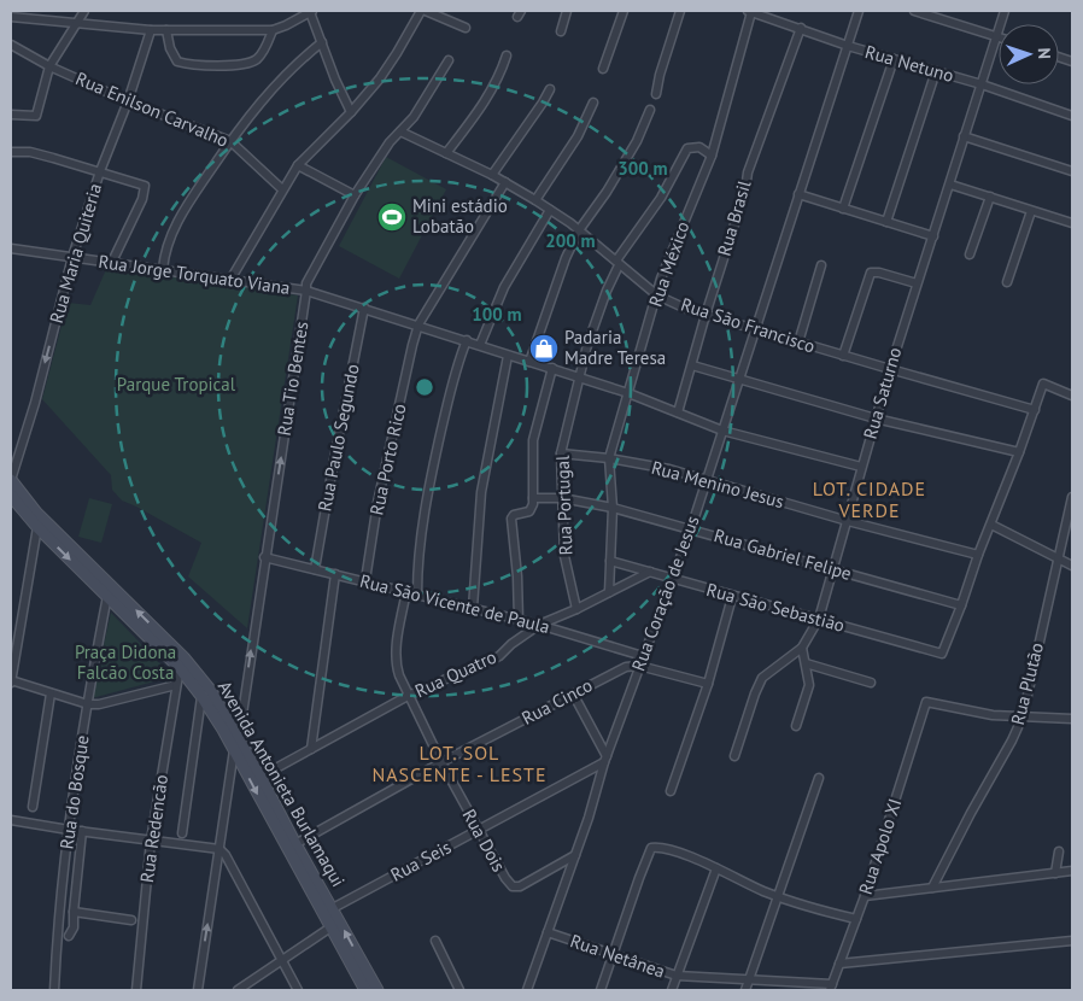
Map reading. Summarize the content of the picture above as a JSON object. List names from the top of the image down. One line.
{"streets":{"main road":["Avenida Antonieta Burlamaqui"],"street":["Rua Netuno","Rua Enilson Carvalho","Rua Brasil","Rua Maria Quiteria","Rua México","Rua Jorge Torquato Viana","Rua São Francisco","Rua Tio Bentes","Rua Saturno","Rua Paulo Segundo","Rua Porto Rico","Rua Menino Jesus","Rua Portugal","Rua Gabriel Felipe","Rua Coração de Jesus","Rua São Vicente de Paula","Rua São Sebastião","Rua Quatro","Rua Plutão","Rua Cinco","Rua do Bosque","Rua Redencão","Rua Dois","Rua Apolo XI","Rua Seis","Rua Netânea"]},"crossings":[["Rua Netuno","Rua Brasil"],["Rua Netuno","Rua México"],["Rua Netuno","Rua Saturno"],["Rua Netuno","Rua Coração de Jesus"],["Rua Enilson Carvalho","Rua Maria Quiteria"],["Rua Brasil","Rua Jorge Torquato Viana"],["Rua Brasil","Rua São Francisco"],["Rua Maria Quiteria","Rua Jorge Torquato Viana"],["Rua Maria Quiteria","Avenida Antonieta Burlamaqui"],["Rua México","Rua Jorge Torquato Viana"],["Rua México","Rua São Francisco"],["Rua México","Rua Menino Jesus"],["Rua México","Rua Portugal"],["Rua México","Rua Gabriel Felipe"],["Rua México","Rua São Sebastião"],["Rua México","Rua Quatro"],["Rua Jorge Torquato Viana","Rua Tio Bentes"],["Rua Jorge Torquato Viana","Rua Saturno"],["Rua Jorge Torquato Viana","Rua Paulo Segundo"],["Rua Jorge Torquato Viana","Rua Porto Rico"],["Rua Jorge Torquato Viana","Rua Portugal"],["Rua Jorge Torquato Viana","Rua Coração de Jesus"],["Rua São Francisco","Rua Tio Bentes"],["Rua São Francisco","Rua Saturno"],["Rua São Francisco","Rua Porto Rico"],["Rua São Francisco","Rua Portugal"],["Rua São Francisco","Rua Coração de Jesus"],["Rua Tio Bentes","Rua São Vicente de Paula"],["Rua Tio Bentes","Avenida Antonieta Burlamaqui"],["Rua Saturno","Rua Menino Jesus"],["Rua Saturno","Rua Gabriel Felipe"],["Rua Saturno","Rua São Sebastião"],["Rua Paulo Segundo","Rua São Vicente de Paula"],["Rua Porto Rico","Rua São Vicente de Paula"],["Rua Menino Jesus","Rua Portugal"],["Rua Menino Jesus","Rua Coração de Jesus"],["Rua Portugal","Rua Gabriel Felipe"],["Rua Portugal","Rua Quatro"],["Rua Gabriel Felipe","Rua Coração de Jesus"],["Rua Gabriel Felipe","Rua São Sebastião"],["Rua Coração de Jesus","Rua São Vicente de Paula"],["Rua Coração de Jesus","Rua São Sebastião"],["Rua Coração de Jesus","Rua Cinco"],["Rua Coração de Jesus","Rua Dois"],["Rua Coração de Jesus","Rua Seis"],["Rua Coração de Jesus","Rua Netânea"],["Rua São Vicente de Paula","Rua Quatro"],["Rua São Vicente de Paula","Rua Dois"],["Rua São Sebastião","Rua Quatro"],["Rua Quatro","Avenida Antonieta Burlamaqui"],["Rua Quatro","Rua Dois"],["Rua Plutão","Rua Apolo XI"],["Rua Cinco","Avenida Antonieta Burlamaqui"],["Rua Cinco","Rua Dois"],["Avenida Antonieta Burlamaqui","Rua do Bosque"],["Avenida Antonieta Burlamaqui","Rua Redencão"],["Avenida Antonieta Burlamaqui","Rua Seis"],["Rua Dois","Rua Seis"],["Rua Apolo XI","Rua Netânea"]],"one_way":["Rua Maria Quiteria","Rua Tio Bentes"],"districts":["LOT. CIDADE VERDE","LOT. SOL NASCENTE - LESTE"],"parks":["Parque Tropical","Praça Didona Falcão Costa"],"places":{"sports":["Mini estádio Lobatão"],"shop":["Padaria Madre Teresa"]},"north":"right","rings":["300 m","200 m","100 m"]}
